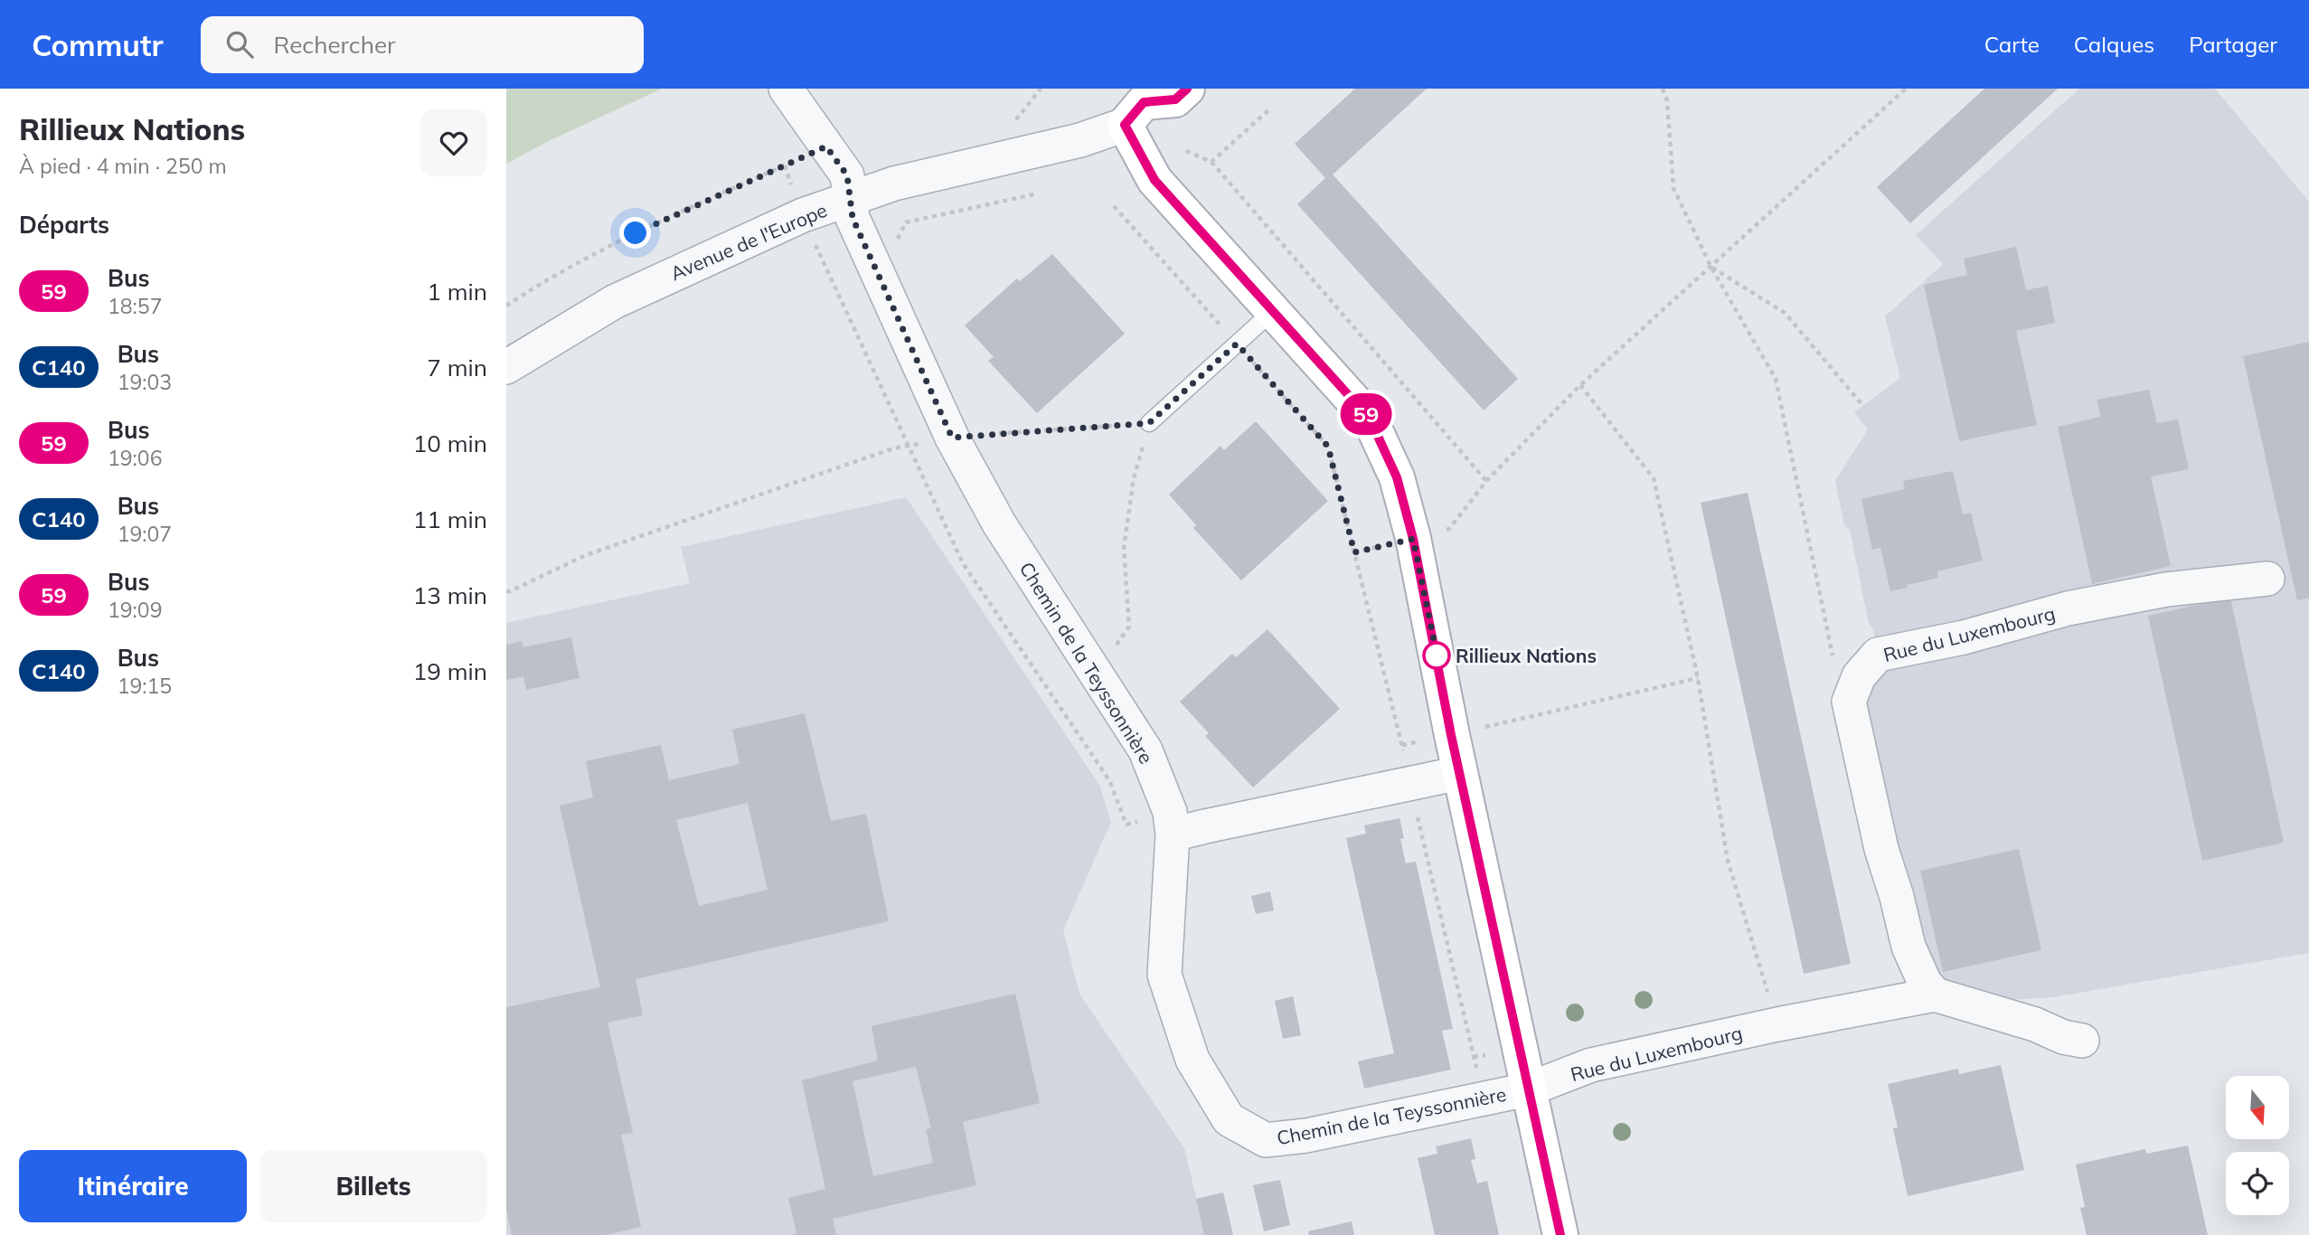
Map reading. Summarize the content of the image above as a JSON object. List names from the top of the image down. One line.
{"streets":{"street":["Avenue de l'Europe","Rue du Luxembourg","Chemin de la Teyssonnière"]},"crossings":[["Avenue de l'Europe","Chemin de la Teyssonnière"],["Rue du Luxembourg","Chemin de la Teyssonnière"]],"places":["Rillieux Nations"],"lines":["bus line 59"],"north":"bottom","page":{"header":"Commutr","search":"Rechercher","nav":["Carte","Calques","Partager"],"heading":[["Rillieux Nations","À pied · 4 min · 250 m"],"Départs"],"on_map":"59","list":[{"mark":"59","name":"Bus","note":"18:57","value":"1 min"},{"mark":"C140","name":"Bus","note":"19:03","value":"7 min"},{"mark":"59","name":"Bus","note":"19:06","value":"10 min"},{"mark":"C140","name":"Bus","note":"19:07","value":"11 min"},{"mark":"59","name":"Bus","note":"19:09","value":"13 min"},{"mark":"C140","name":"Bus","note":"19:15","value":"19 min"}],"buttons":["Itinéraire","Billets"]}}
